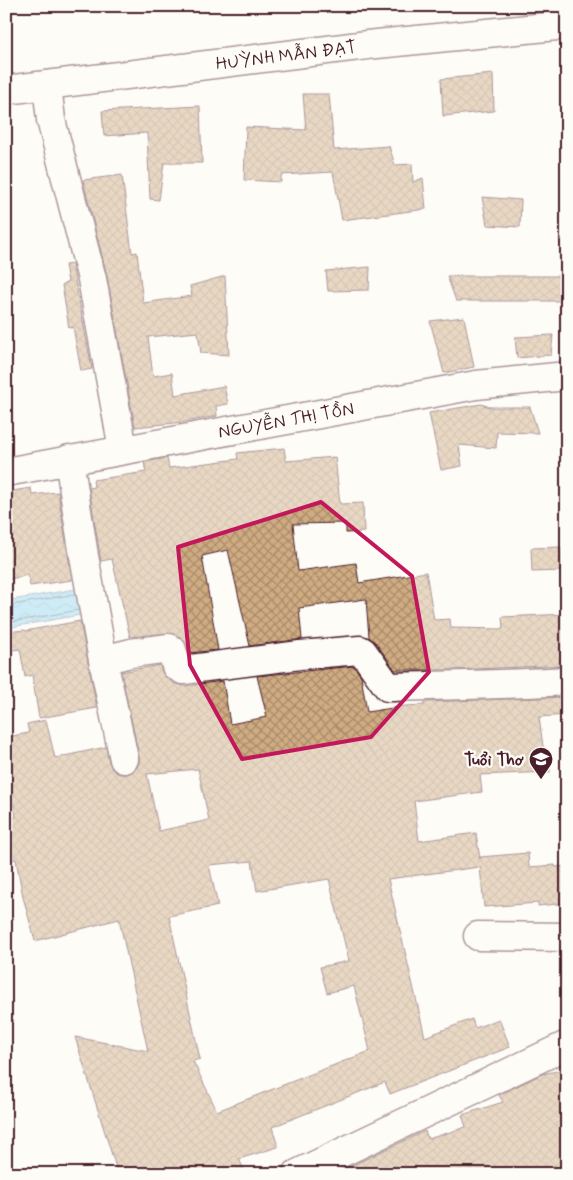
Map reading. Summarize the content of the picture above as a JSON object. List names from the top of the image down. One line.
{"streets":{"street":["HUỲNH MẪN ĐẠT","NGUYỄN THỊ TỒN"]},"places":{"school or university":["Tuổi Thơ"]}}
